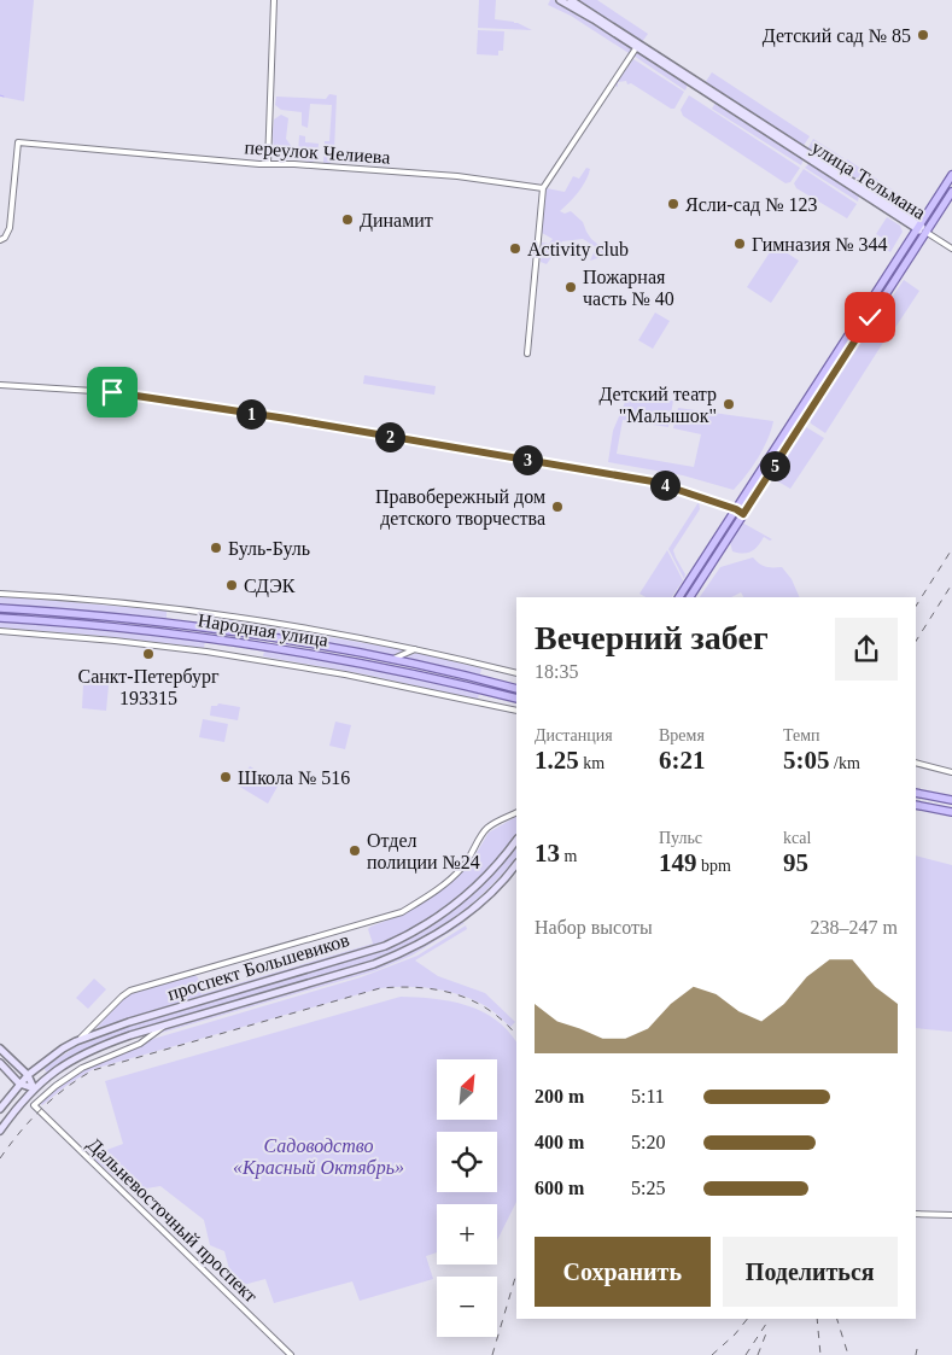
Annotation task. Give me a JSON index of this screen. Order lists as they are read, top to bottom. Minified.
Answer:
{"streets":{"main road":["улица Тельмана","Народная улица","проспект Большевиков"],"street":["переулок Челиева","Дальневосточный проспект"]},"parks":["Садоводство «Красный Октябрь»"],"places":["Детский сад № 85","Ясли-сад № 123","Динамит","Гимназия № 344","Activity club","Пожарная часть № 40","Детский театр \"Малышок\"","Правобережный дом детского творчества","Буль-Буль","СДЭК","Санкт-Петербург 193315","Школа № 516","Отдел полиции №24"],"north":"top right","page":{"pins":["1","2","3","5","4"],"heading":["Вечерний забег","18:35"],"stats":[["Дистанция","1.25 km"],["Время","6:21"],["Темп","5:05 /km"],["13 m"],["Пульс","149 bpm"],["kcal","95"]],"chart":["Набор высоты","238–247 m"],"map_buttons":["+","−"],"list":[{"name":"200 m","note":"5:11"},{"name":"400 m","note":"5:20"},{"name":"600 m","note":"5:25"}],"buttons":["Сохранить","Поделиться"]}}
